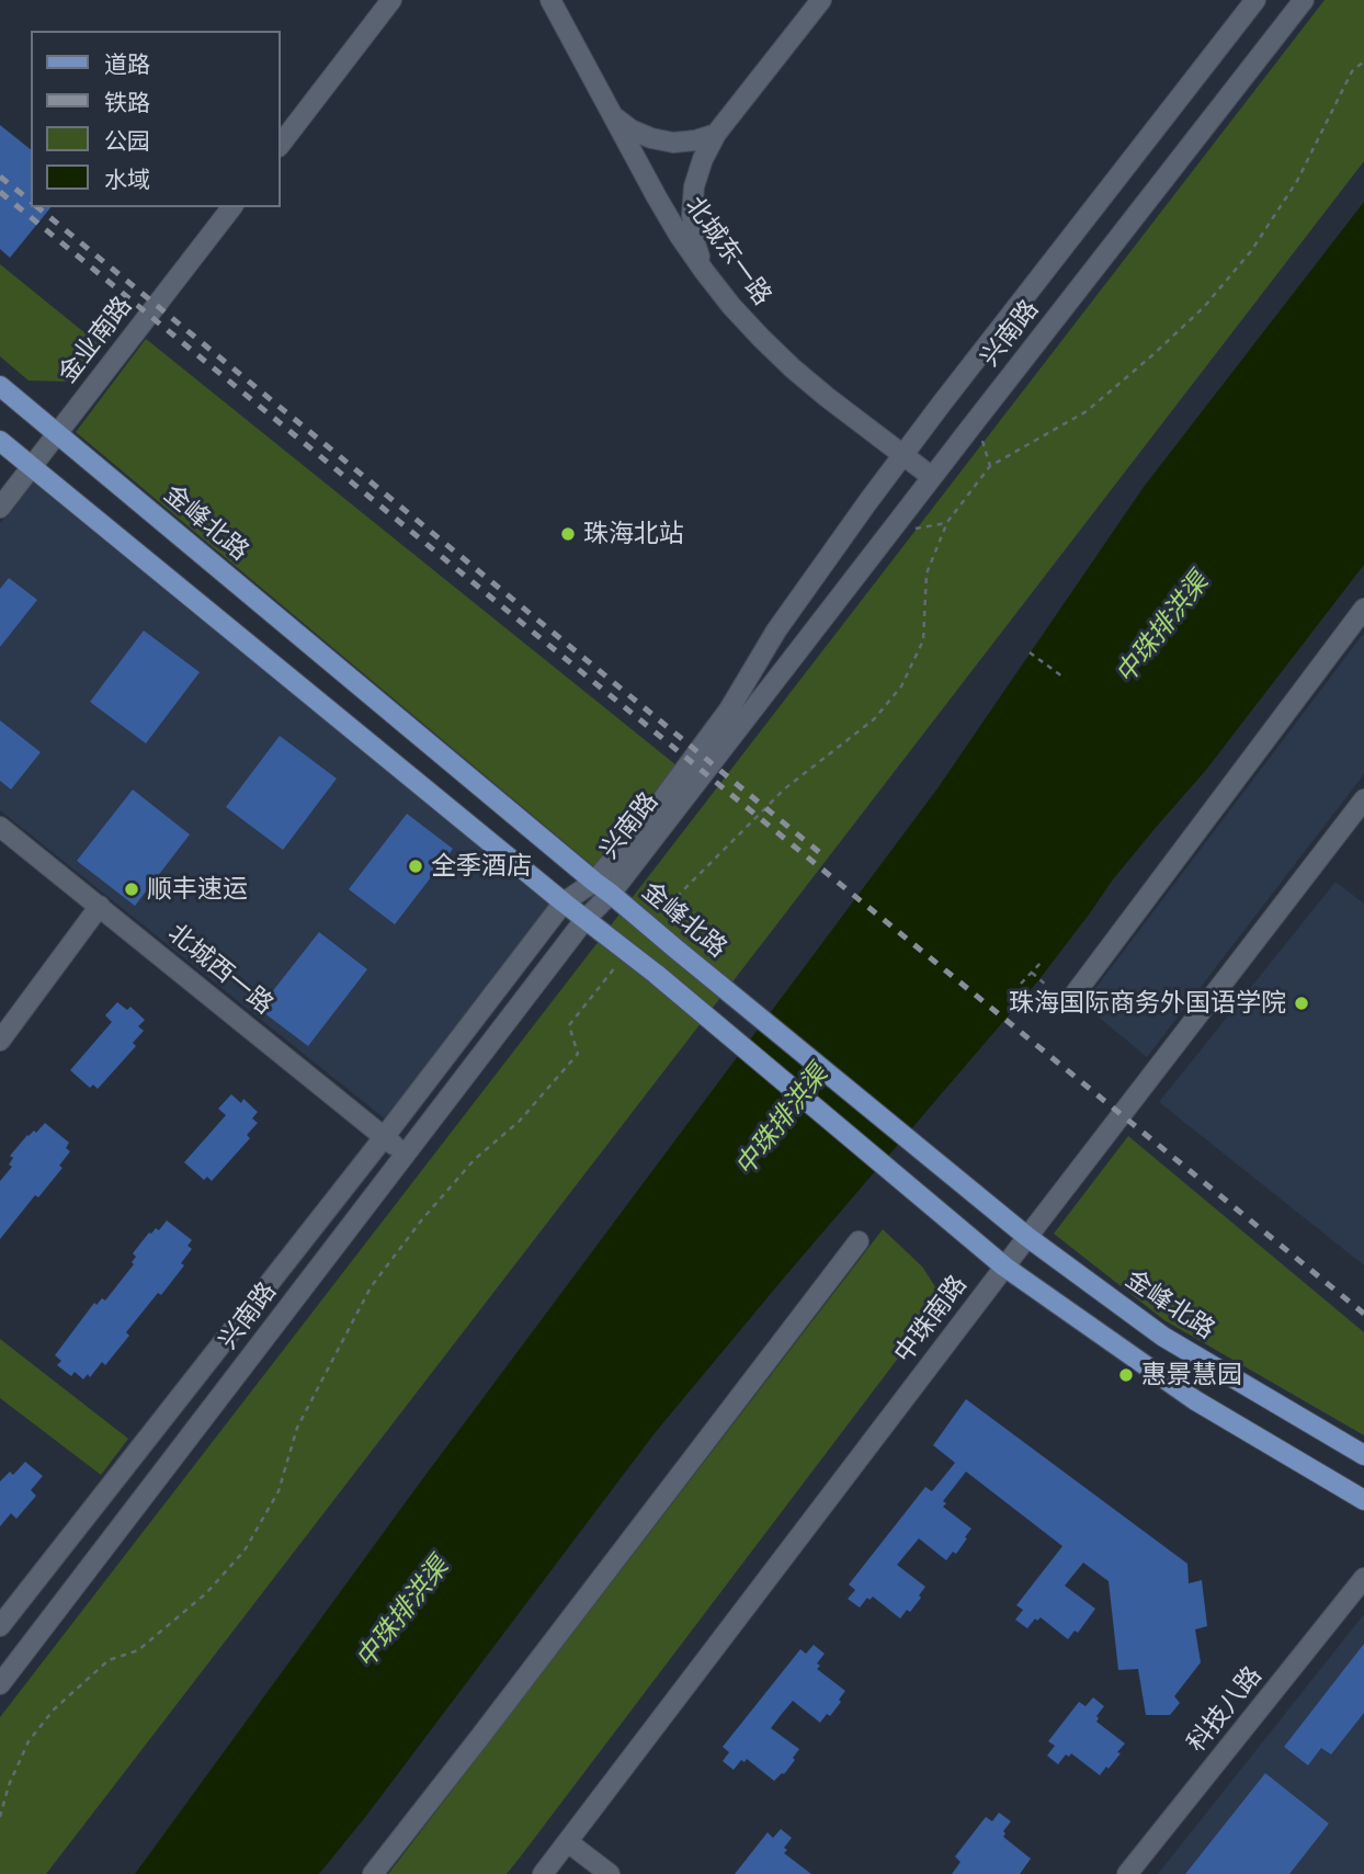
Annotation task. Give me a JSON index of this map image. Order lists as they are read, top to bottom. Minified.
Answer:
{"streets":{"main road":["金峰北路"],"street":["北城东一路","兴南路","金业南路","北城西一路","中珠南路","科技八路"]},"crossings":[["北城东一路","兴南路"],["兴南路","金峰北路"],["兴南路","北城西一路"],["金业南路","金峰北路"],["金峰北路","中珠南路"]],"water":["中珠排洪渠"],"places":["珠海北站","全季酒店","顺丰速运","珠海国际商务外国语学院","惠景慧园"],"legend":["道路","铁路","公园","水域"]}
